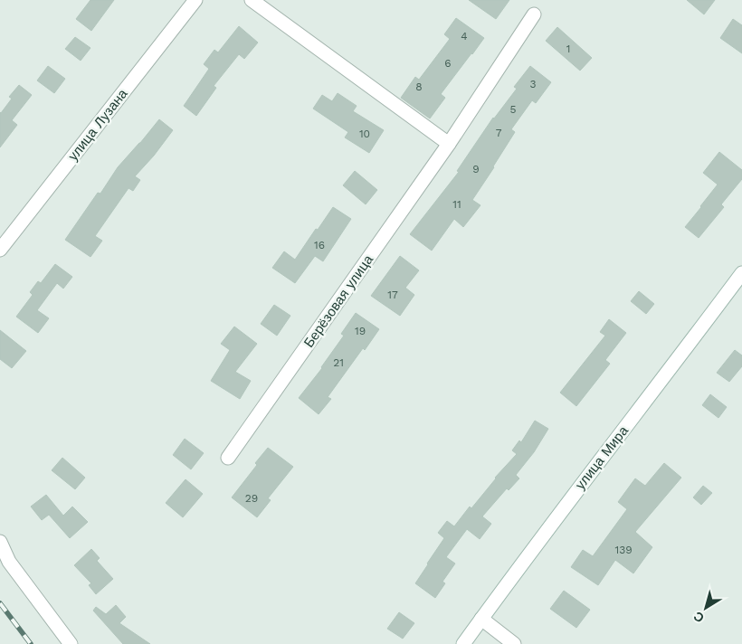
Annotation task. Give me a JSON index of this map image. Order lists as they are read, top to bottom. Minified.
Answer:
{"streets":{"street":["улица Лузана","Берёзовая улица","улица Мира"]},"house_numbers":["4","1","6","3","8","5","7","10","9","11","16","17","19","21","29","139"],"north":"bottom left"}
